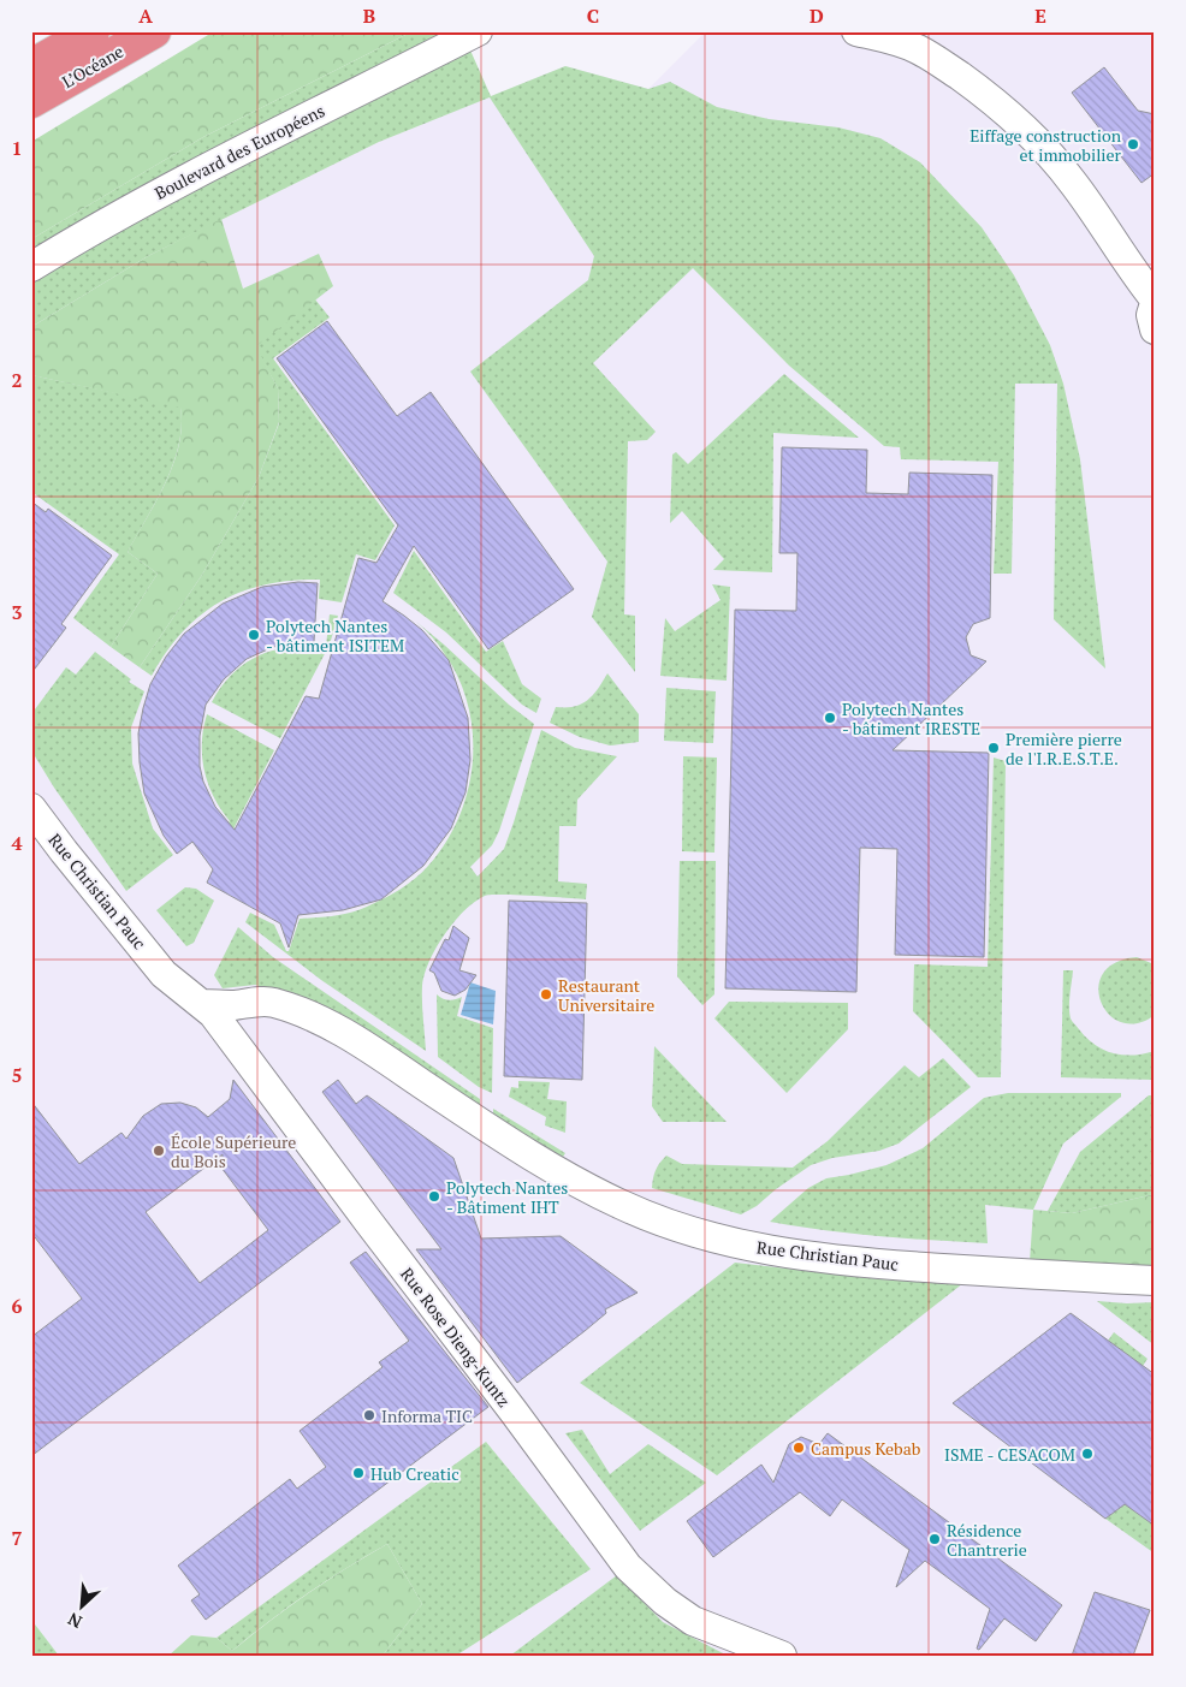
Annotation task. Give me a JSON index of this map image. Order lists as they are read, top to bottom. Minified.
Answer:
{"streets":{"highway":["L’Océane"],"street":["Boulevard des Européens","Rue Christian Pauc","Rue Rose Dieng-Kuntz"]},"crossings":[["Rue Christian Pauc","Rue Rose Dieng-Kuntz"]],"places":["Eiffage construction et immobilier","Polytech Nantes - bâtiment ISITEM","Polytech Nantes - bâtiment IRESTE","Première pierre de l'I.R.E.S.T.E.","Restaurant Universitaire","École Supérieure du Bois","Polytech Nantes - Bâtiment IHT","Informa TIC","Campus Kebab","ISME - CESACOM","Hub Creatic","Résidence Chantrerie"],"north":"bottom left","grid":{"columns":["A","B","C","D","E"],"rows":["1","2","3","4","5","6","7"]}}
